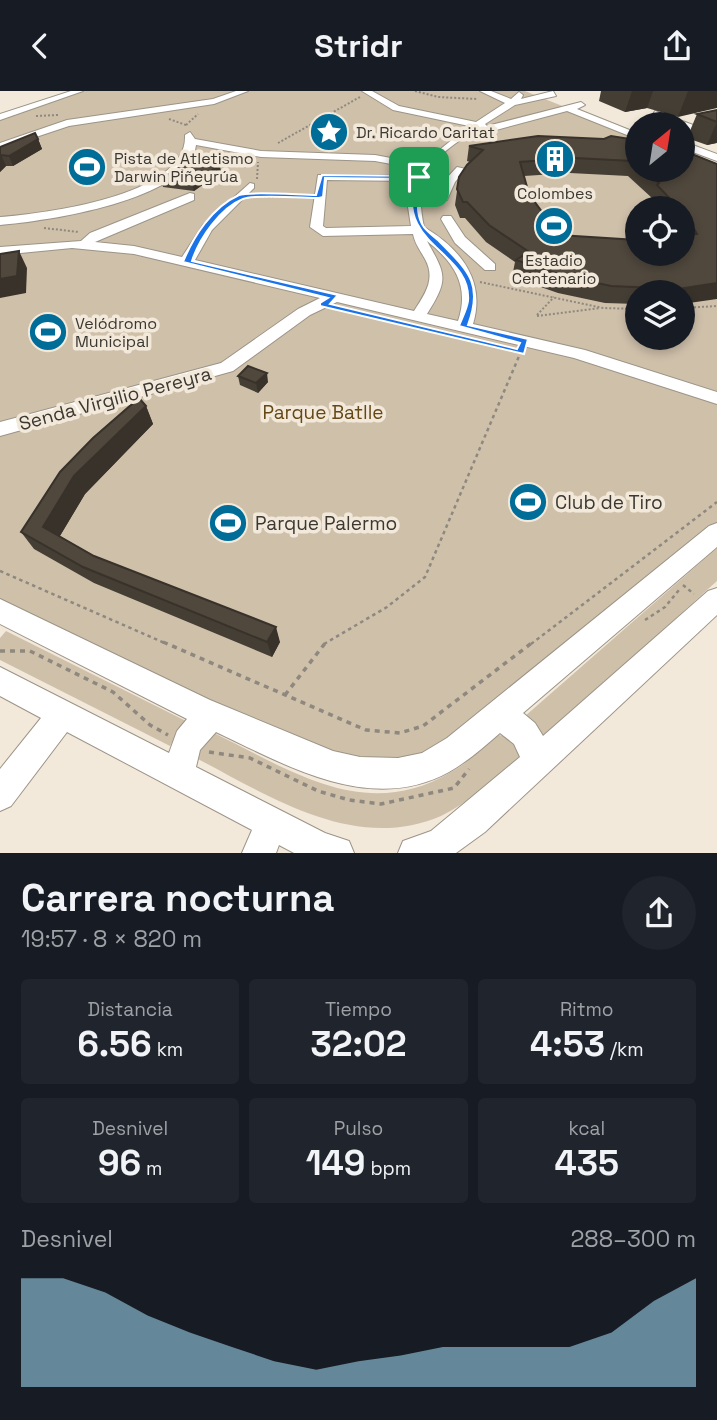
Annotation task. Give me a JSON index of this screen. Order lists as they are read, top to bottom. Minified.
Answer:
{"streets":{"street":["Senda Virgilio Pereyra"]},"parks":["Parque Batlle"],"places":{"place":["Dr. Ricardo Caritat"],"building":["Colombes"],"sports":["Pista de Atletismo Darwin Piñeyrúa","Estadio Centenario","Velódromo Municipal","Club de Tiro","Parque Palermo"]},"north":"top right","page":{"header":"Stridr","heading":["Carrera nocturna","19:57 · 8 × 820 m"],"stats":[["Distancia","6.56 km"],["Tiempo","32:02"],["Ritmo","4:53 /km"],["Desnivel","96 m"],["Pulso","149 bpm"],["kcal","435"]],"chart":["Desnivel","288–300 m"]}}
